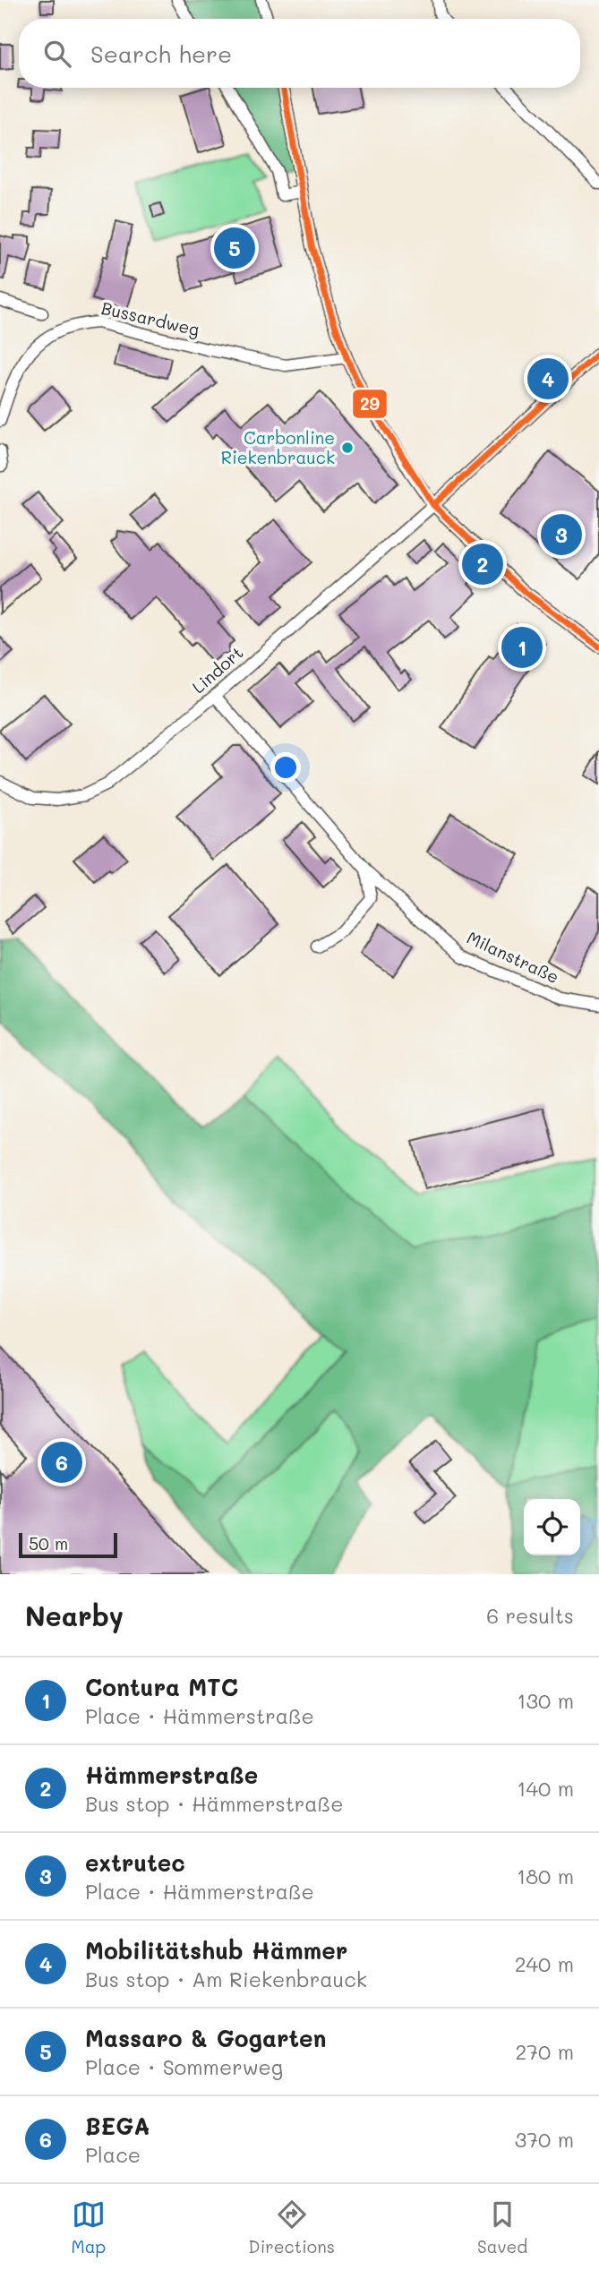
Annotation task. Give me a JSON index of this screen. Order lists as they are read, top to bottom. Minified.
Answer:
{"streets":{"street":["Bussardweg","Lindort","Milanstraße"]},"crossings":[["Lindort","Milanstraße"]],"places":["Carbonline Riekenbrauck"],"lines":["transit line 29"],"scale_bar":"50 m","page":{"search":"Search here","pins":["5","4","3","2","1","6"],"scale":"50 m","heading":["Nearby","6 results"],"list":[{"mark":"1","name":"Contura MTC","note":"Place · Hämmerstraße","value":"130 m"},{"mark":"2","name":"Hämmerstraße","note":"Bus stop · Hämmerstraße","value":"140 m"},{"mark":"3","name":"extrutec","note":"Place · Hämmerstraße","value":"180 m"},{"mark":"4","name":"Mobilitätshub Hämmer","note":"Bus stop · Am Riekenbrauck","value":"240 m"},{"mark":"5","name":"Massaro & Gogarten","note":"Place · Sommerweg","value":"270 m"},{"mark":"6","name":"BEGA","note":"Place","value":"370 m"}],"nav":["Map","Directions","Saved"]}}
